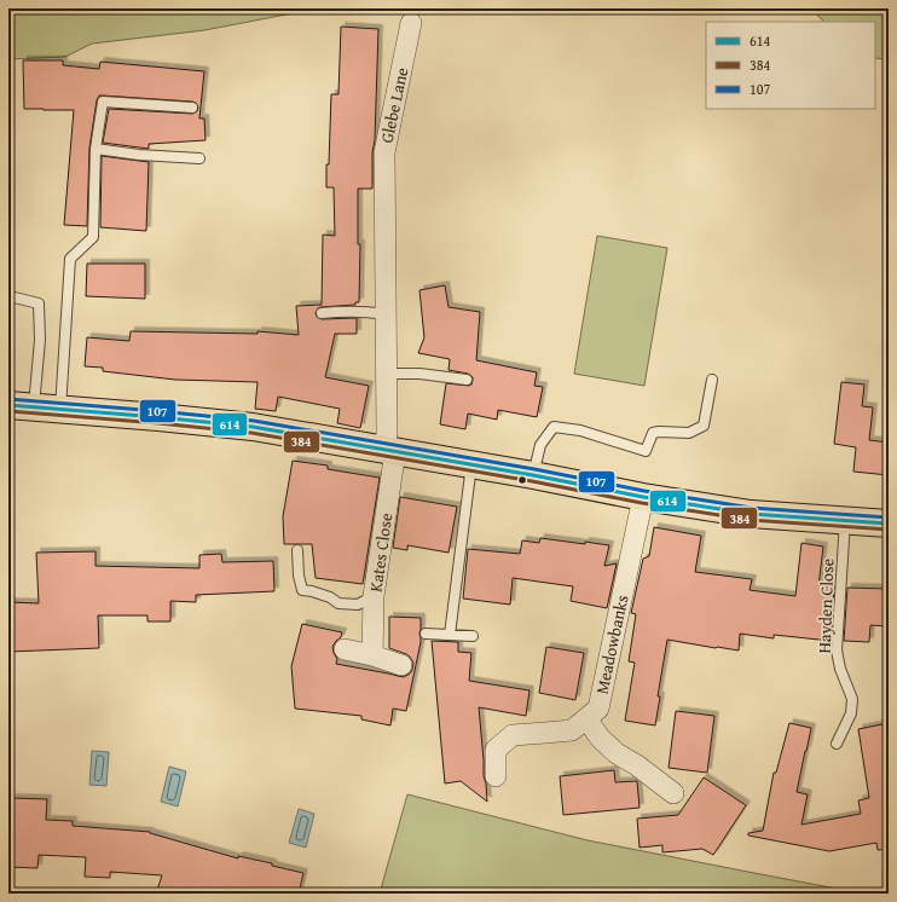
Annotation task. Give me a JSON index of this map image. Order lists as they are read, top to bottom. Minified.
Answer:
{"streets":{"street":["Glebe Lane","Kates Close","Meadowbanks"],"lane":["Hayden Close"]},"crossings":[["Glebe Lane","Kates Close"]],"lines":["transit line 107","transit line 614","transit line 384"],"legend":["614","384","107"]}
